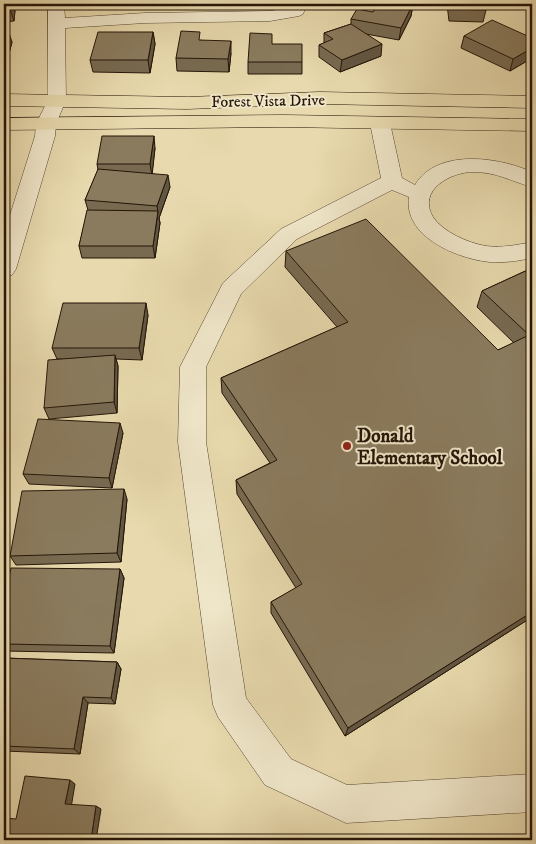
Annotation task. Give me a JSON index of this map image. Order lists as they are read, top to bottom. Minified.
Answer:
{"streets":{"main road":["Forest Vista Drive"]},"places":["Donald Elementary School"]}
